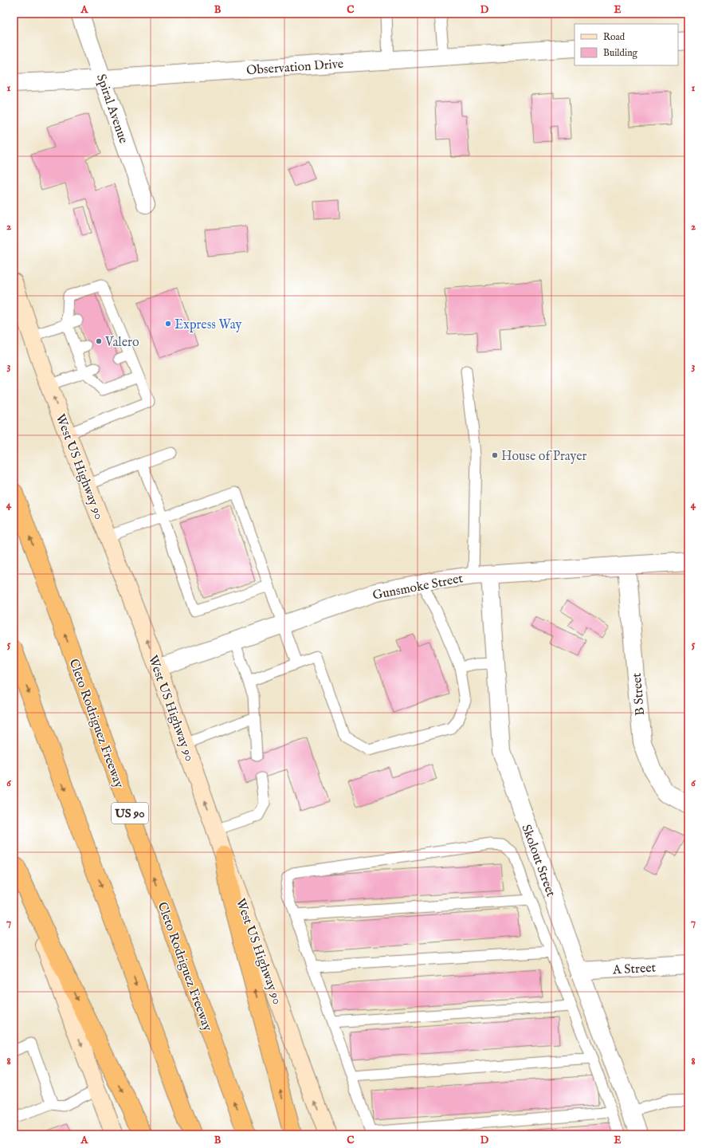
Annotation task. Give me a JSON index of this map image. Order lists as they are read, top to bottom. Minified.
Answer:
{"streets":{"highway":["Cleto Rodriguez Freeway","US 90"],"main road":["West US Highway 90"],"street":["Observation Drive","Spiral Avenue","Gunsmoke Street","B Street","Skolout Street","A Street"]},"crossings":[["Observation Drive","Spiral Avenue"],["West US Highway 90","Gunsmoke Street"],["Gunsmoke Street","B Street"],["Gunsmoke Street","Skolout Street"],["Skolout Street","A Street"]],"one_way":["West US Highway 90"],"places":["Express Way","Valero","House of Prayer"],"legend":["Road","Building"],"grid":{"columns":["A","B","C","D","E"],"rows":["1","2","3","4","5","6","7","8"]}}
